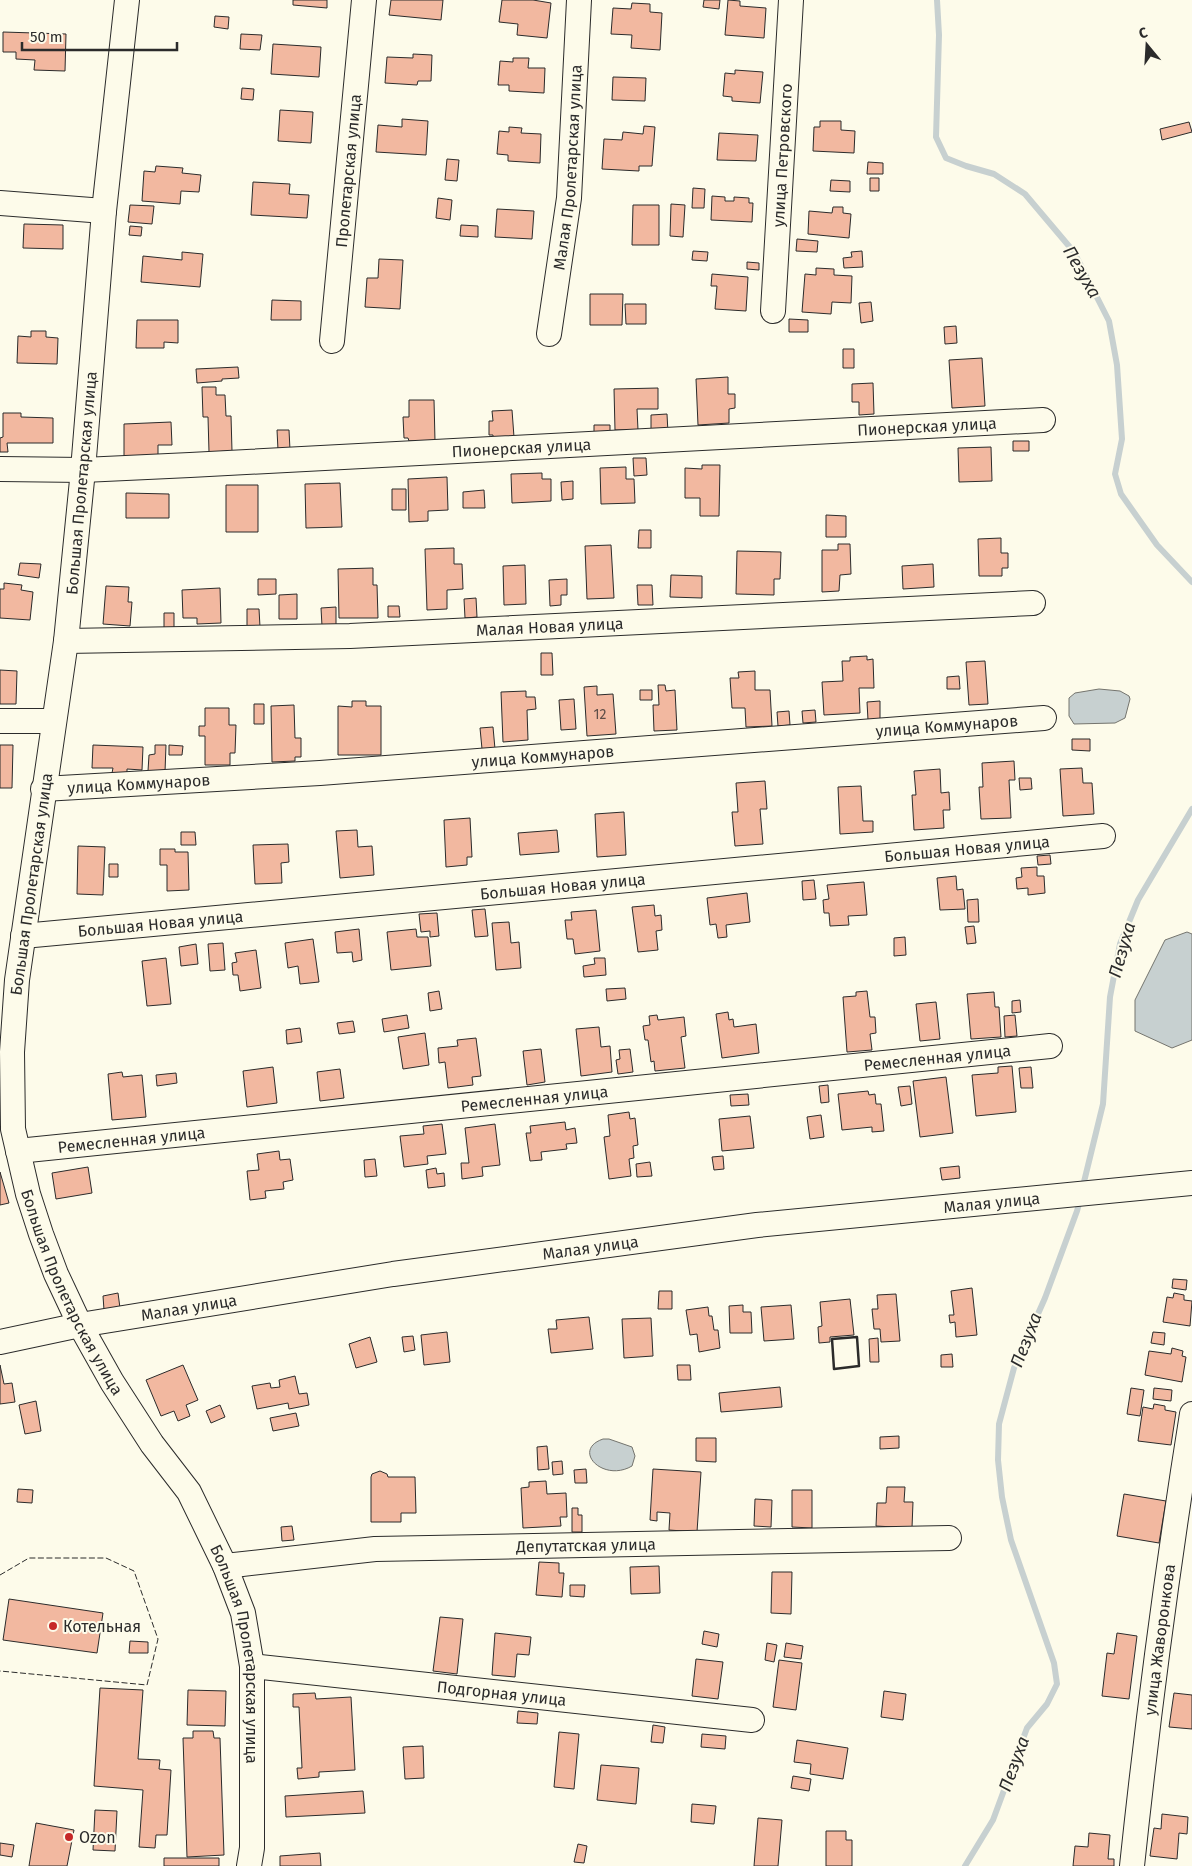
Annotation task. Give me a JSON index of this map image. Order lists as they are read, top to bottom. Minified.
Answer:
{"streets":{"street":["улица Петровского","Малая Пролетарская улица","Пролетарская улица","Пионерская улица","Большая Пролетарская улица","Малая Новая улица","улица Коммунаров","Большая Новая улица","Ремесленная улица","Малая улица","Депутатская улица","улица Жаворонкова","Подгорная улица"]},"crossings":[["Пионерская улица","Большая Пролетарская улица"],["Большая Пролетарская улица","Малая Новая улица"],["Большая Пролетарская улица","улица Коммунаров"],["Большая Пролетарская улица","Большая Новая улица"],["Большая Пролетарская улица","Ремесленная улица"],["Большая Пролетарская улица","Малая улица"],["Большая Пролетарская улица","Депутатская улица"],["Большая Пролетарская улица","Подгорная улица"]],"water":["Пезуха"],"places":["Котельная","Ozon"],"house_numbers":["12"],"scale_bar":"50 m","north":"top"}
